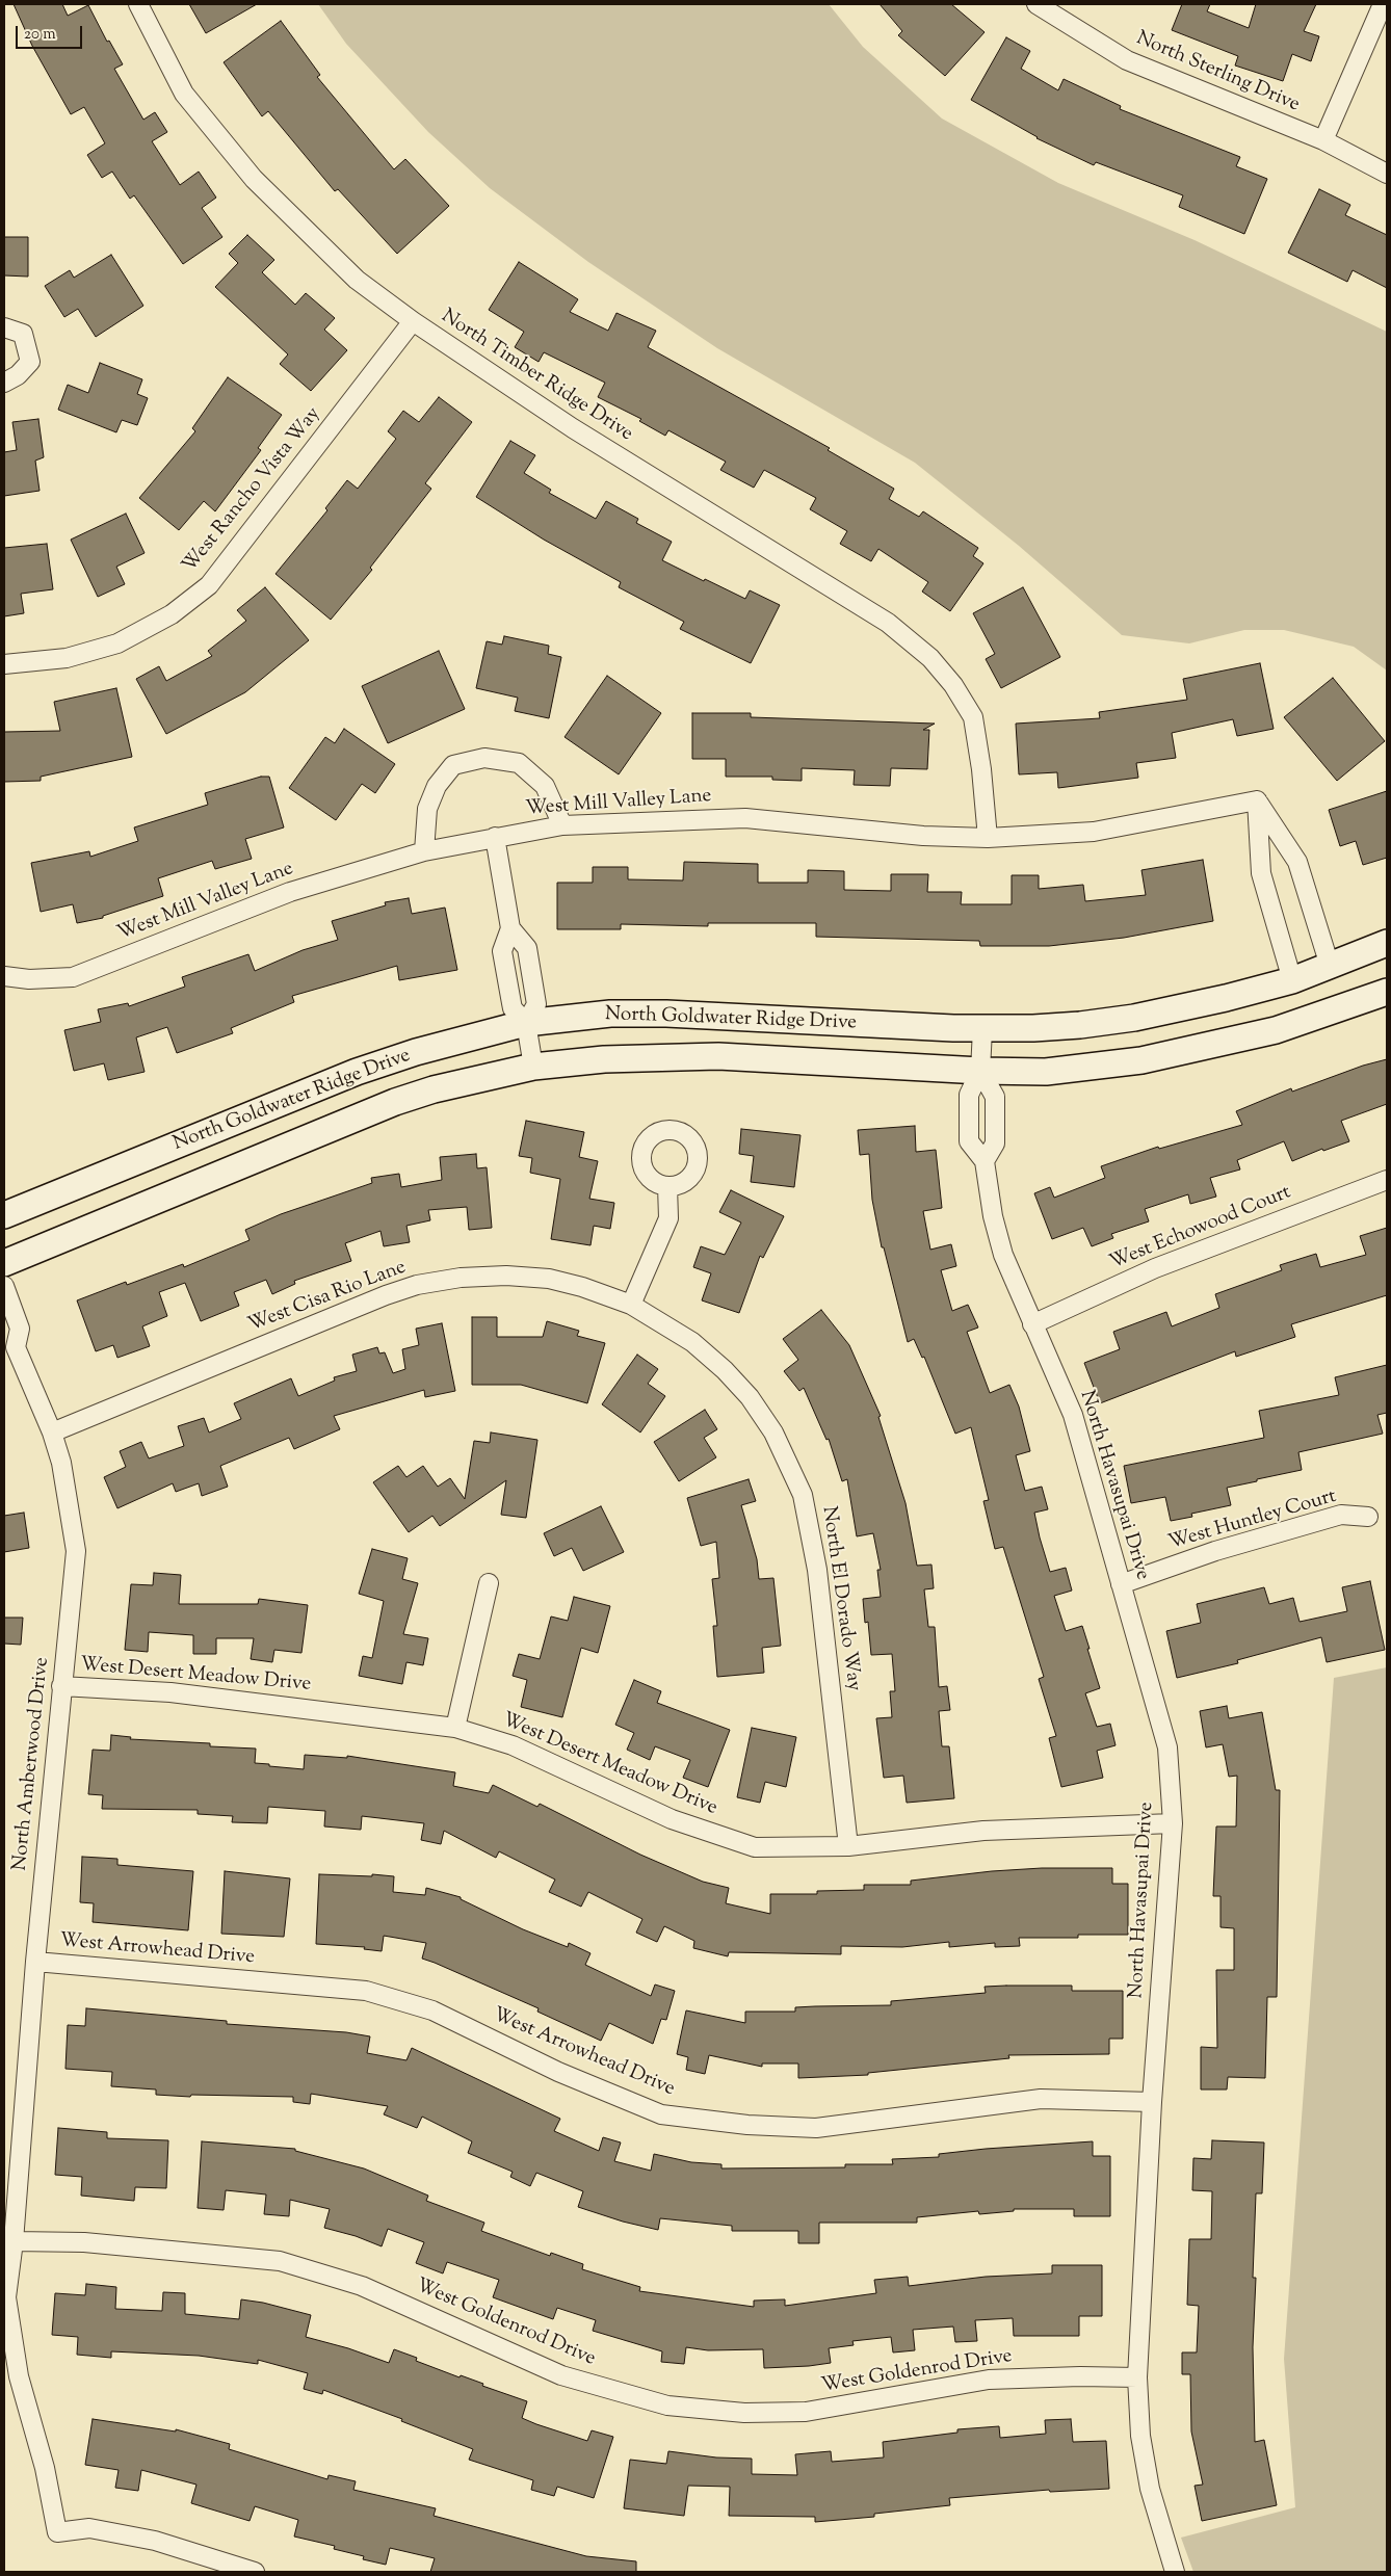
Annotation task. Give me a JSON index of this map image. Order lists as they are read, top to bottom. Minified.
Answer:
{"streets":{"street":["North Sterling Drive","North Timber Ridge Drive","West Rancho Vista Way","West Mill Valley Lane","North Goldwater Ridge Drive","West Echowood Court","West Cisa Rio Lane","North Havasupai Drive","West Huntley Court","North El Dorado Way","West Desert Meadow Drive","North Amberwood Drive","West Arrowhead Drive","West Goldenrod Drive"]},"crossings":[["North Timber Ridge Drive","West Rancho Vista Way"],["North Timber Ridge Drive","West Mill Valley Lane"],["North Goldwater Ridge Drive","North Havasupai Drive"],["West Echowood Court","North Havasupai Drive"],["West Cisa Rio Lane","North El Dorado Way"],["West Cisa Rio Lane","North Amberwood Drive"],["North Havasupai Drive","West Huntley Court"],["North Havasupai Drive","West Desert Meadow Drive"],["North Havasupai Drive","West Arrowhead Drive"],["North Havasupai Drive","West Goldenrod Drive"],["North El Dorado Way","West Desert Meadow Drive"],["West Desert Meadow Drive","North Amberwood Drive"],["North Amberwood Drive","West Arrowhead Drive"],["North Amberwood Drive","West Goldenrod Drive"]],"scale_bar":"20 m"}
